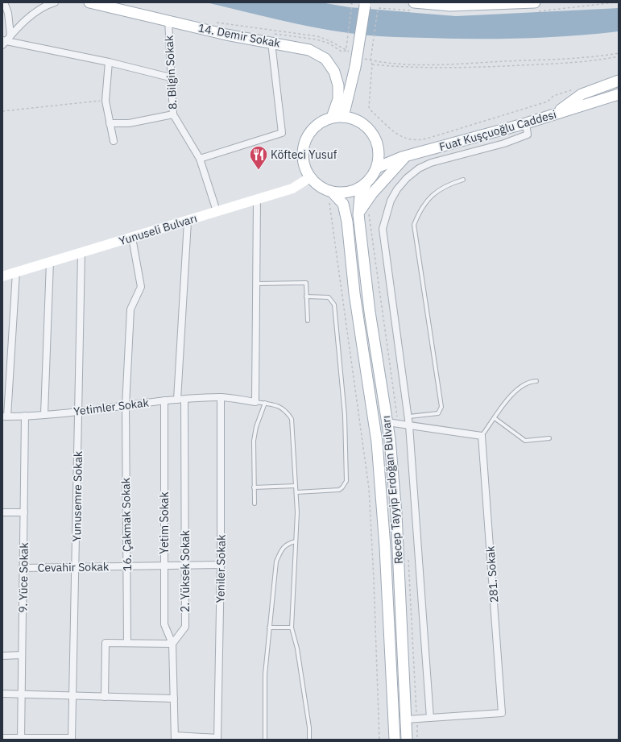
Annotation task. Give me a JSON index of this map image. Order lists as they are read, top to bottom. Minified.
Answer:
{"streets":{"main road":["14. Demir Sokak","Fuat Kuşçuoğlu Caddesi","Yunuseli Bulvarı","Recep Tayyip Erdoğan Bulvarı"],"street":["8. Bilgin Sokak","Yetimler Sokak","Yunusemre Sokak","Yetim Sokak","16. Çakmak Sokak","Cevahir Sokak","Yeniler Sokak","2. Yüksek Sokak","281. Sokak","9. Yüce Sokak"]},"crossings":[["14. Demir Sokak","8. Bilgin Sokak"],["14. Demir Sokak","Fuat Kuşçuoğlu Caddesi"],["14. Demir Sokak","Yunuseli Bulvarı"],["14. Demir Sokak","Recep Tayyip Erdoğan Bulvarı"],["8. Bilgin Sokak","Yunuseli Bulvarı"],["Fuat Kuşçuoğlu Caddesi","Yunuseli Bulvarı"],["Fuat Kuşçuoğlu Caddesi","Recep Tayyip Erdoğan Bulvarı"],["Yunuseli Bulvarı","Recep Tayyip Erdoğan Bulvarı"],["Yunuseli Bulvarı","Yunusemre Sokak"],["Yunuseli Bulvarı","16. Çakmak Sokak"],["Yetimler Sokak","Yunusemre Sokak"],["Yetimler Sokak","Yetim Sokak"],["Yetimler Sokak","16. Çakmak Sokak"],["Yetimler Sokak","Yeniler Sokak"],["Yetimler Sokak","2. Yüksek Sokak"],["Yetimler Sokak","9. Yüce Sokak"],["Recep Tayyip Erdoğan Bulvarı","281. Sokak"],["Yunusemre Sokak","Cevahir Sokak"],["Yetim Sokak","Cevahir Sokak"],["Yetim Sokak","2. Yüksek Sokak"],["16. Çakmak Sokak","Cevahir Sokak"],["Cevahir Sokak","Yeniler Sokak"],["Cevahir Sokak","2. Yüksek Sokak"],["Cevahir Sokak","9. Yüce Sokak"]],"places":{"restaurant":["Köfteci Yusuf"]}}
